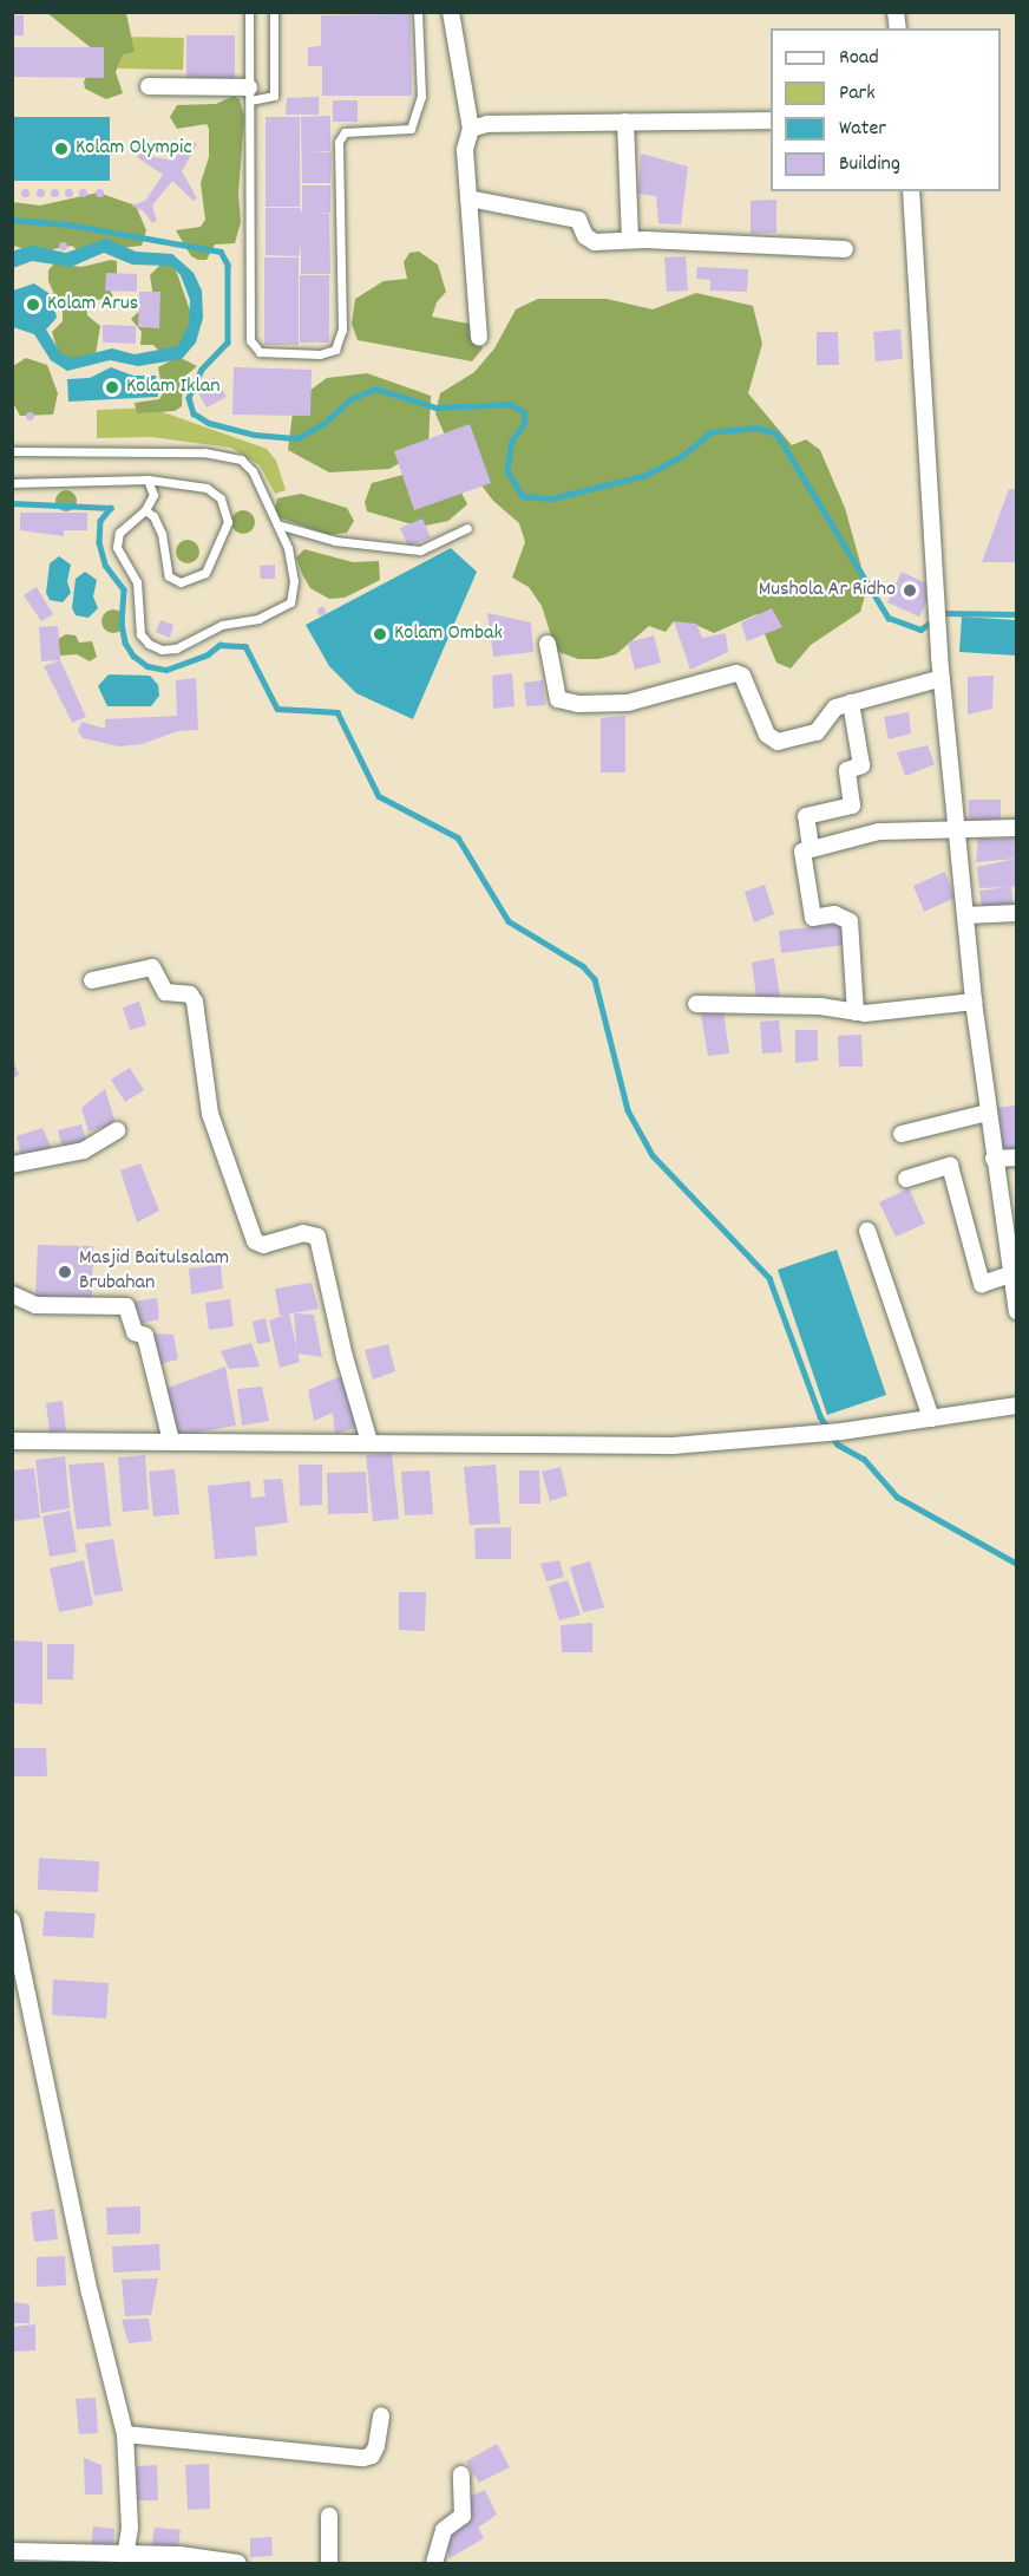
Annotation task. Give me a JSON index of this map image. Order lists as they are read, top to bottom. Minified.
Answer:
{"places":["Kolam Olympic","Kolam Arus","Kolam Iklan","Mushola Ar Ridho","Kolam Ombak","Masjid Baitulsalam Brubahan"],"legend":["Road","Park","Water","Building"]}
